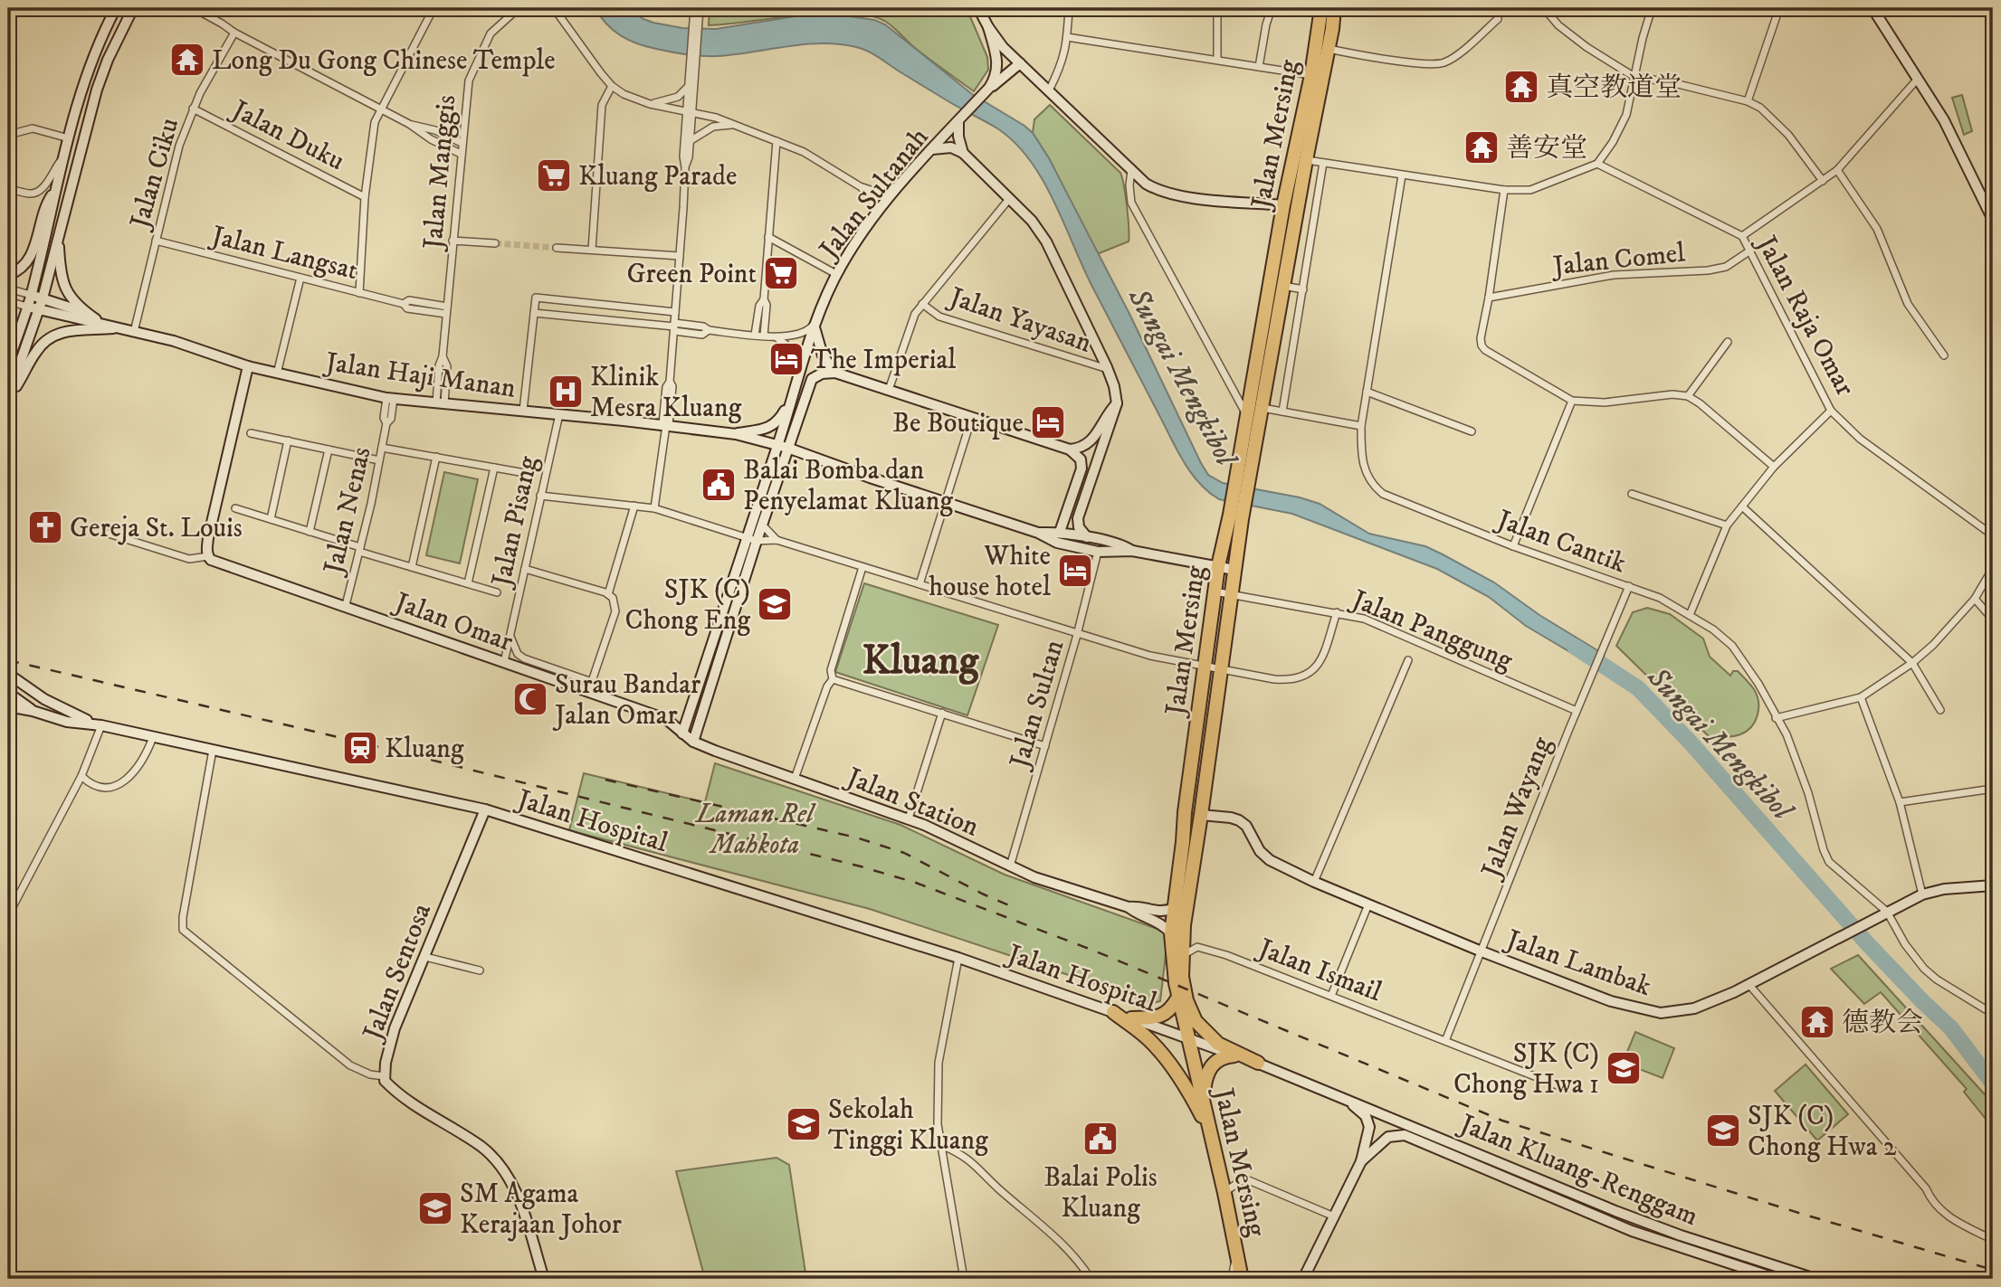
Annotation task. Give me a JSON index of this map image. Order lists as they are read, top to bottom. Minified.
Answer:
{"streets":{"highway":["Jalan Mersing"],"street":["Jalan Duku","Jalan Manggis","Jalan Ciku","Jalan Sultanah","Jalan Langsat","Jalan Comel","Jalan Raja Omar","Jalan Yayasan","Jalan Haji Manan","Jalan Nenas","Jalan Pisang","Jalan Cantik","Jalan Omar","Jalan Panggung","Jalan Sultan","Jalan Station","Jalan Wayang","Jalan Hospital","Jalan Lambak","Jalan Ismail","Jalan Sentosa","Jalan Kluang-Renggam"]},"crossings":[["Jalan Mersing","Jalan Panggung"],["Jalan Mersing","Jalan Station"],["Jalan Mersing","Jalan Hospital"],["Jalan Mersing","Jalan Lambak"],["Jalan Mersing","Jalan Ismail"],["Jalan Mersing","Jalan Kluang-Renggam"],["Jalan Duku","Jalan Ciku"],["Jalan Duku","Jalan Langsat"],["Jalan Manggis","Jalan Langsat"],["Jalan Manggis","Jalan Haji Manan"],["Jalan Ciku","Jalan Langsat"],["Jalan Ciku","Jalan Haji Manan"],["Jalan Sultanah","Jalan Haji Manan"],["Jalan Sultanah","Jalan Omar"],["Jalan Sultanah","Jalan Station"],["Jalan Comel","Jalan Raja Omar"],["Jalan Haji Manan","Jalan Nenas"],["Jalan Haji Manan","Jalan Pisang"],["Jalan Haji Manan","Jalan Sultan"],["Jalan Nenas","Jalan Omar"],["Jalan Pisang","Jalan Omar"],["Jalan Cantik","Jalan Wayang"],["Jalan Cantik","Jalan Lambak"],["Jalan Omar","Jalan Station"],["Jalan Panggung","Jalan Wayang"],["Jalan Sultan","Jalan Station"],["Jalan Wayang","Jalan Lambak"],["Jalan Wayang","Jalan Ismail"],["Jalan Hospital","Jalan Sentosa"],["Jalan Hospital","Jalan Kluang-Renggam"]],"districts":["Kluang"],"water":["Sungai Mengkibol"],"parks":["Laman Rel Mahkota"],"places":{"temple":["Long Du Gong Chinese Temple","真空教道堂","善安堂","德教会"],"supermarket":["Kluang Parade","Green Point"],"hotel":["The Imperial","Be Boutique","White house hotel"],"hospital":["Klinik Mesra Kluang"],"public building":["Balai Bomba dan Penyelamat Kluang","Balai Polis Kluang"],"church":["Gereja St. Louis"],"school or university":["SJK (C) Chong Eng","SJK (C) Chong Hwa 1","Sekolah Tinggi Kluang","SJK (C) Chong Hwa 2","SM Agama Kerajaan Johor"],"mosque":["Surau Bandar Jalan Omar"],"station":["Kluang"]}}
